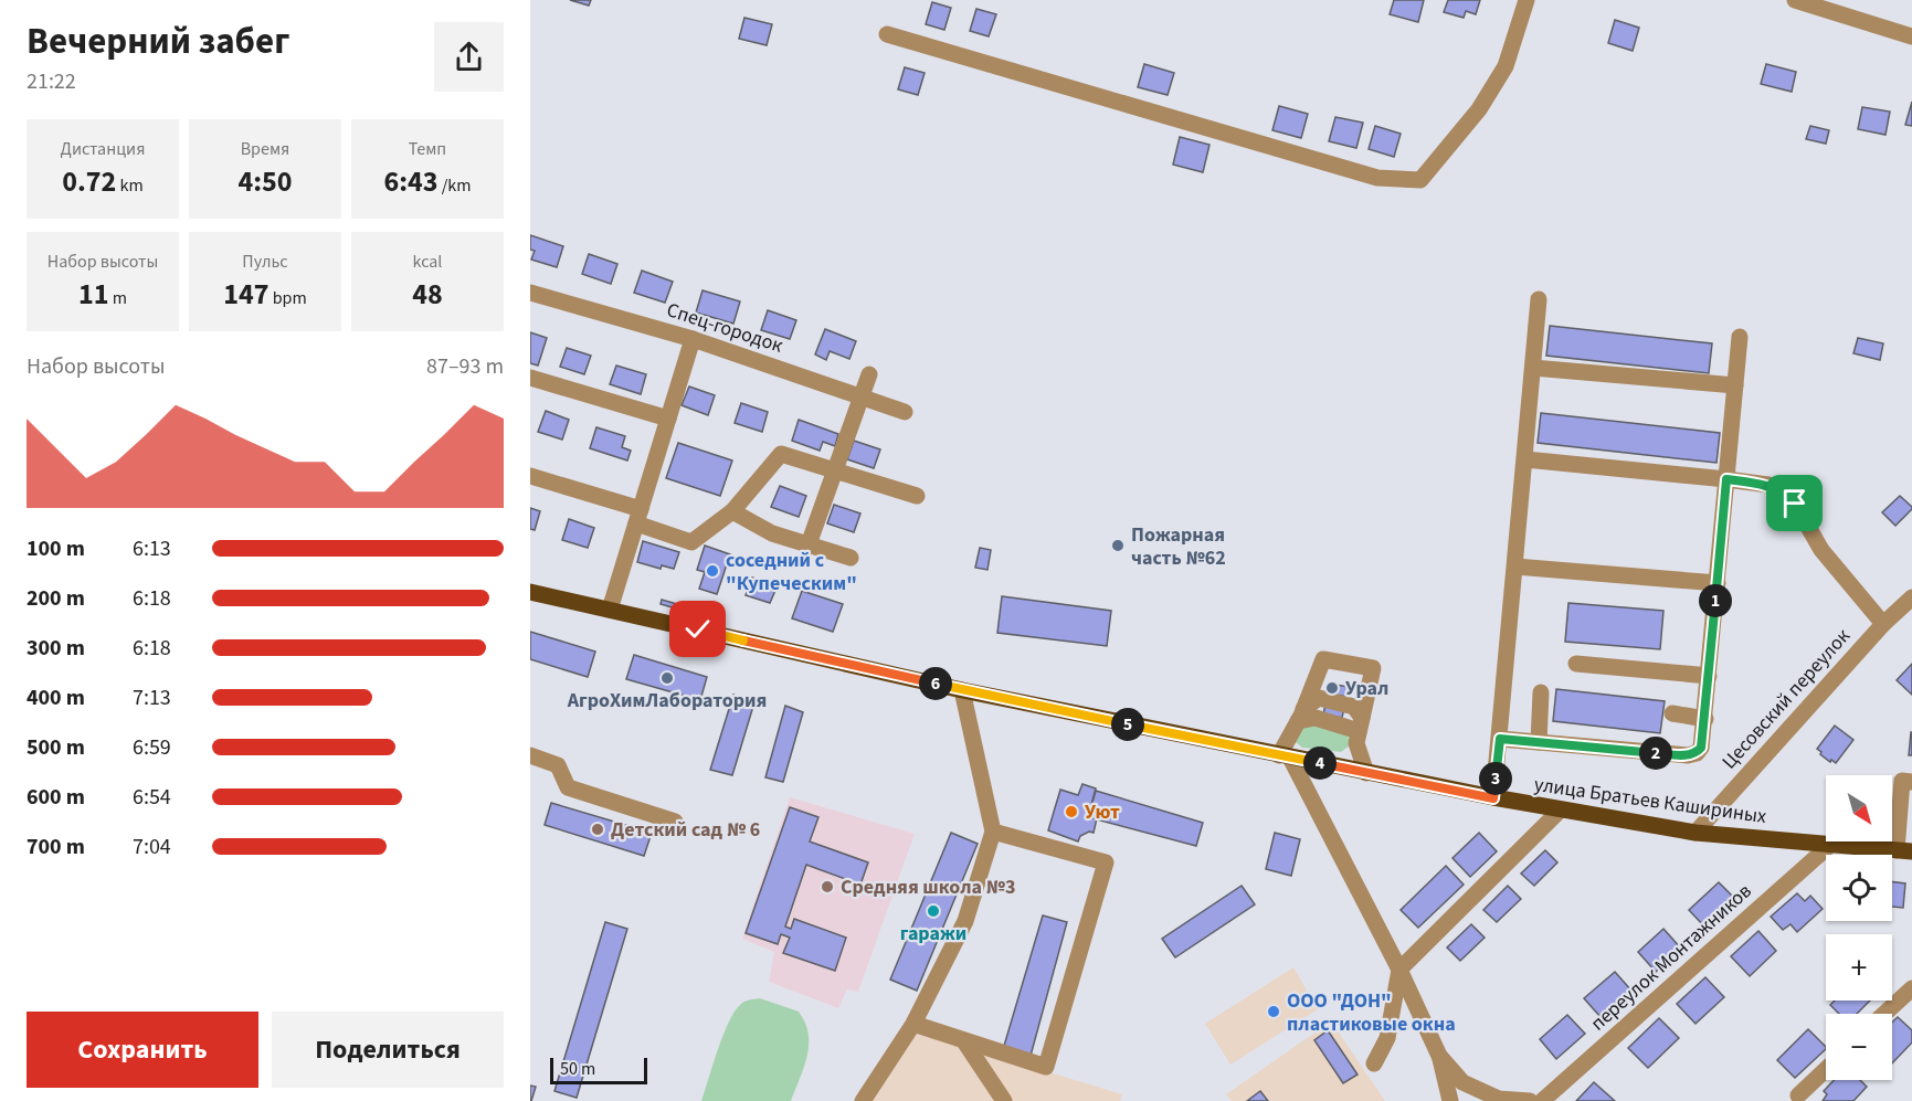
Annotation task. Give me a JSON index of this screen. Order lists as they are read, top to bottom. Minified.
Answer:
{"streets":{"main road":["улица Братьев Кашириных"],"street":["Спец-городок","Цесовский переулок","переулок Монтажников"]},"crossings":[["Цесовский переулок","улица Братьев Кашириных"],["улица Братьев Кашириных","переулок Монтажников"]],"places":["Пожарная часть №62","соседний с \"Купеческим\"","АгроХимЛаборатория","Урал","Уют","Детский сад № 6","Средняя школа №3","гаражи","ООО \"ДОН\" пластиковые окна"],"scale_bar":"50 m","north":"bottom right","page":{"heading":["Вечерний забег","21:22"],"stats":[["Дистанция","0.72 km"],["Время","4:50"],["Темп","6:43 /km"],["Набор высоты","11 m"],["Пульс","147 bpm"],["kcal","48"]],"chart":["Набор высоты","87–93 m"],"list":[{"name":"100 m","note":"6:13"},{"name":"200 m","note":"6:18"},{"name":"300 m","note":"6:18"},{"name":"400 m","note":"7:13"},{"name":"500 m","note":"6:59"},{"name":"600 m","note":"6:54"},{"name":"700 m","note":"7:04"}],"pins":["1","6","5","2","4","3"],"map_buttons":["+","−"],"buttons":["Сохранить","Поделиться"],"scale":"50 m"}}
